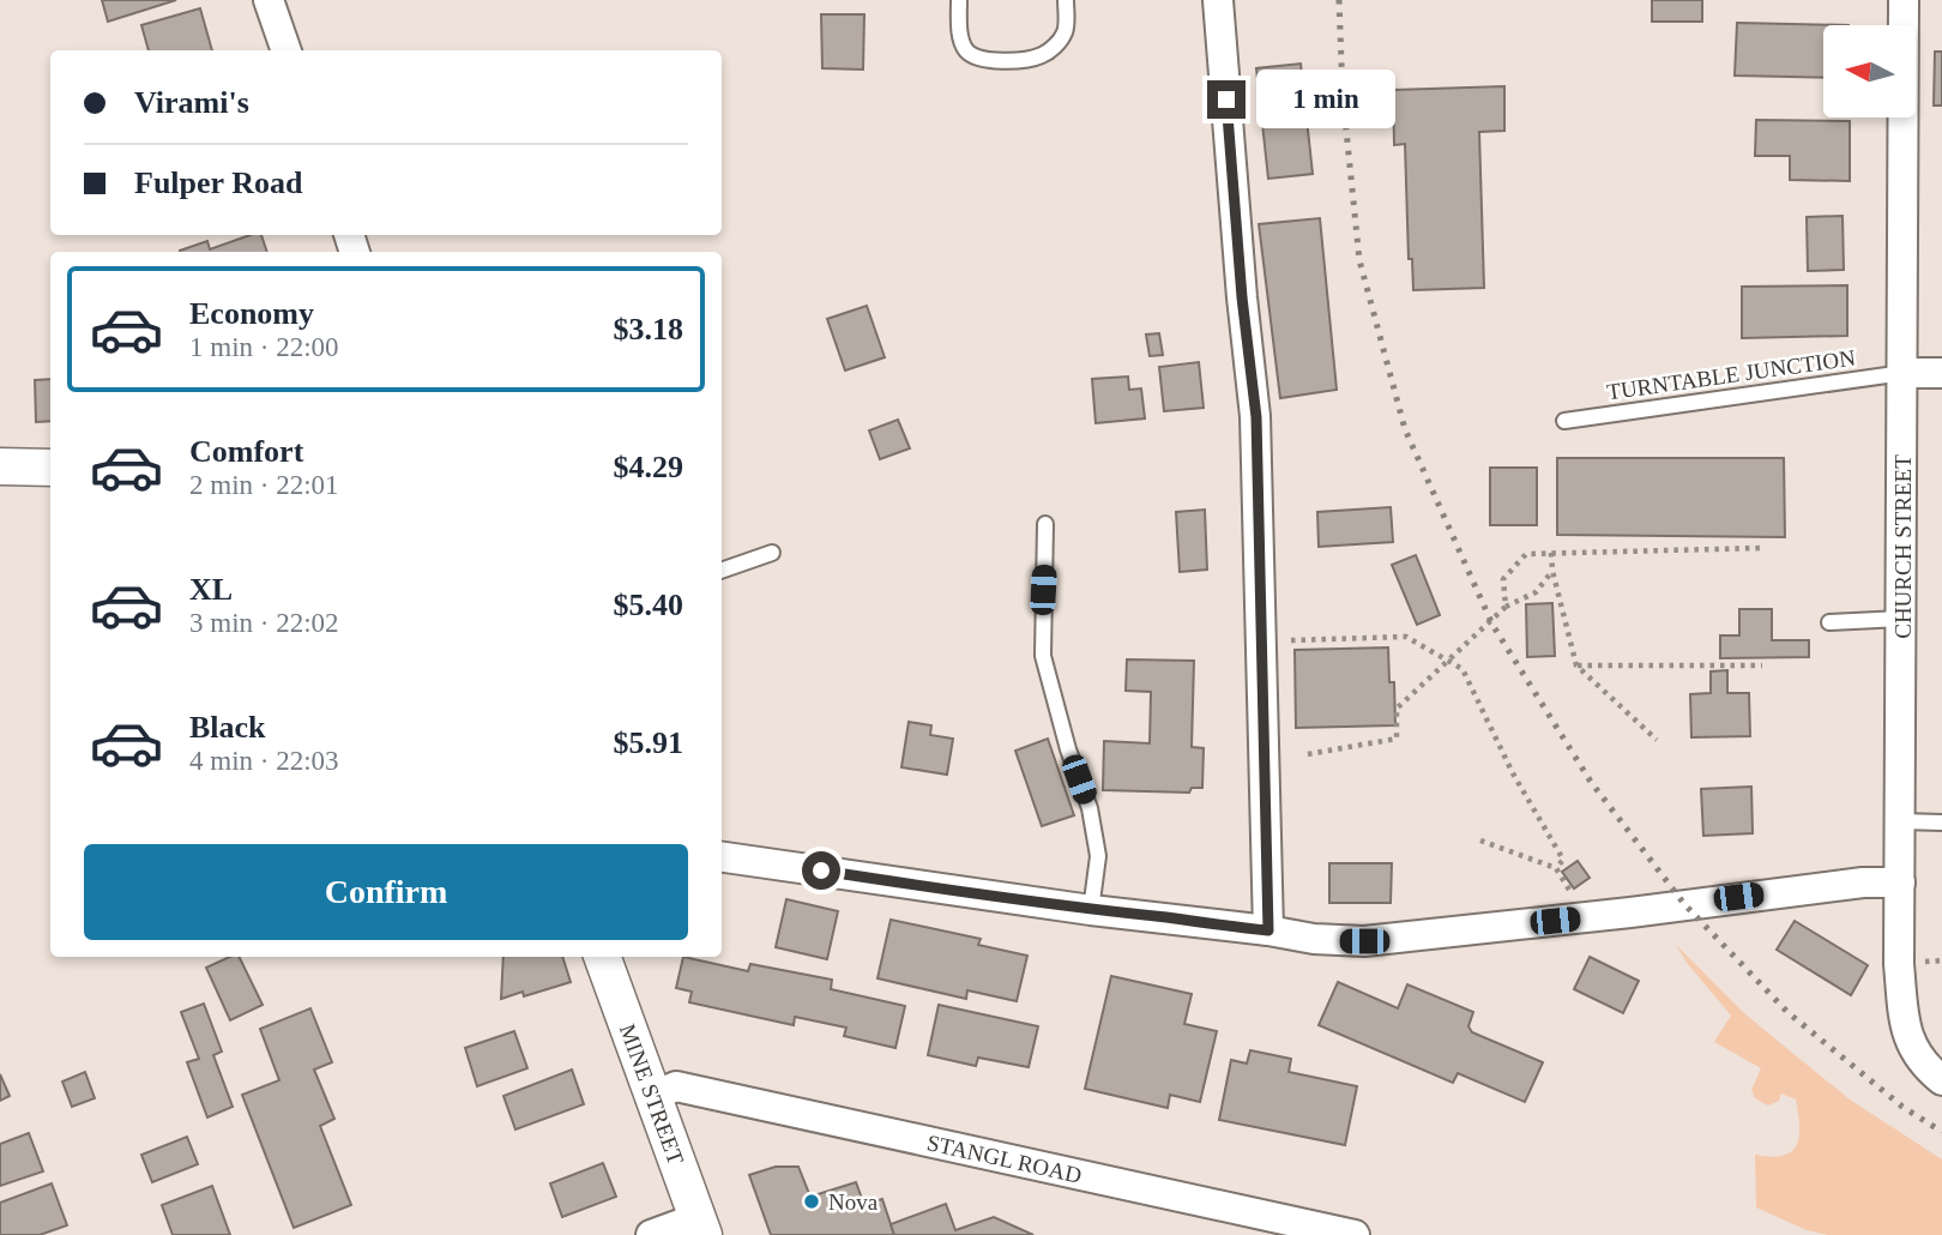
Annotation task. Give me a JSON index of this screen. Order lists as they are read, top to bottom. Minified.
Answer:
{"streets":{"street":["CHURCH STREET","MINE STREET","STANGL ROAD"],"lane":["TURNTABLE JUNCTION"]},"crossings":[["TURNTABLE JUNCTION","CHURCH STREET"],["MINE STREET","STANGL ROAD"]],"places":["Nova"],"north":"left","page":{"banner":["Virami's","Fulper Road"],"bubble":"1 min","list":[{"name":"Economy","note":"1 min · 22:00","value":"$3.18"},{"name":"Comfort","note":"2 min · 22:01","value":"$4.29"},{"name":"XL","note":"3 min · 22:02","value":"$5.40"},{"name":"Black","note":"4 min · 22:03","value":"$5.91"}],"buttons":"Confirm"}}
